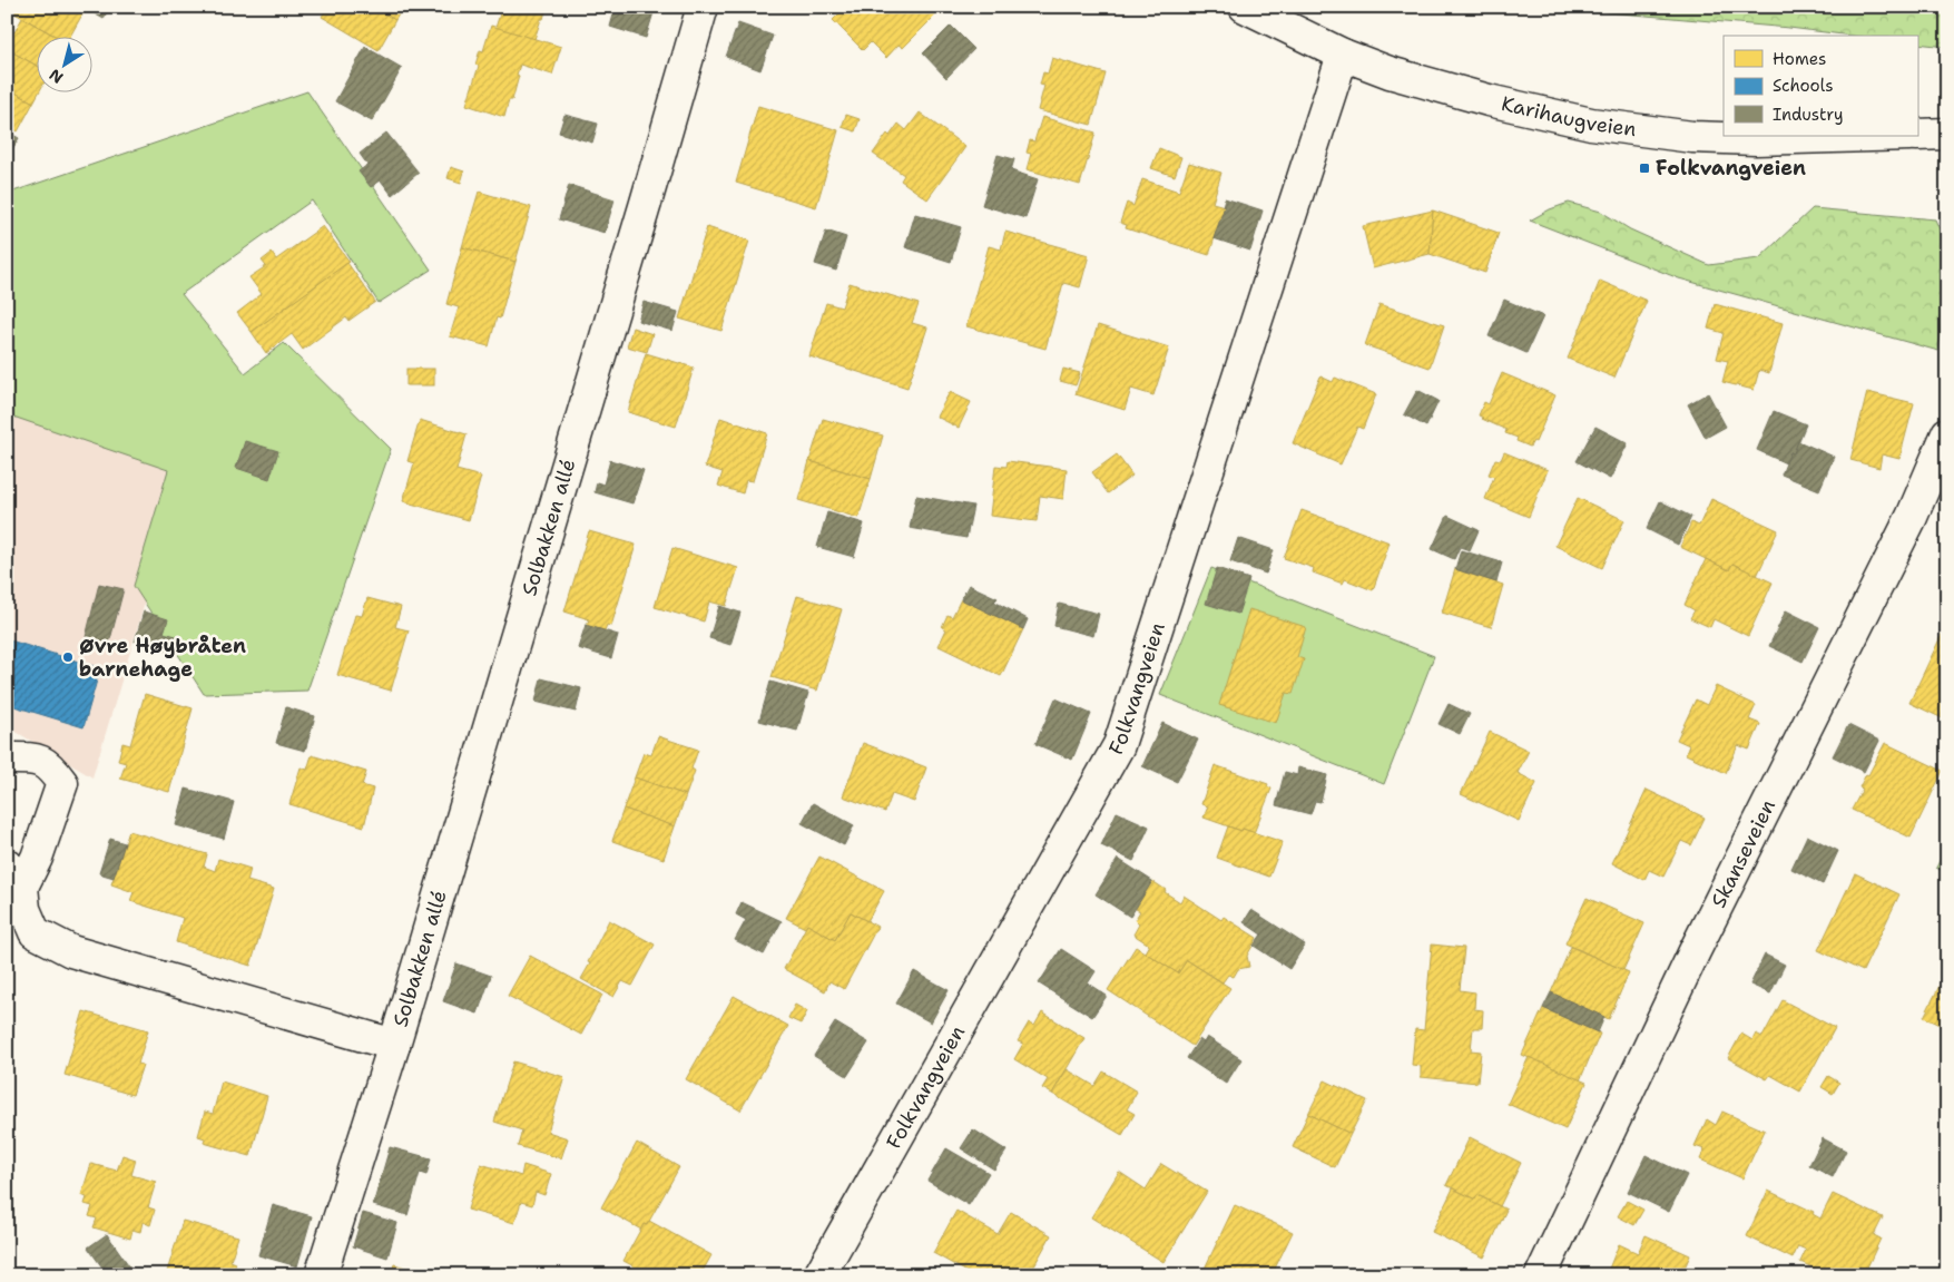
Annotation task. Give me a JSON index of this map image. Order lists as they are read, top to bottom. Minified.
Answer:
{"streets":{"street":["Karihaugveien","Solbakken allé","Folkvangveien","Skanseveien"]},"crossings":[["Karihaugveien","Folkvangveien"]],"places":{"transit":["Folkvangveien"],"other":["Øvre Høybråten barnehage"]},"legend":["Homes","Schools","Industry"],"north":"bottom left"}
